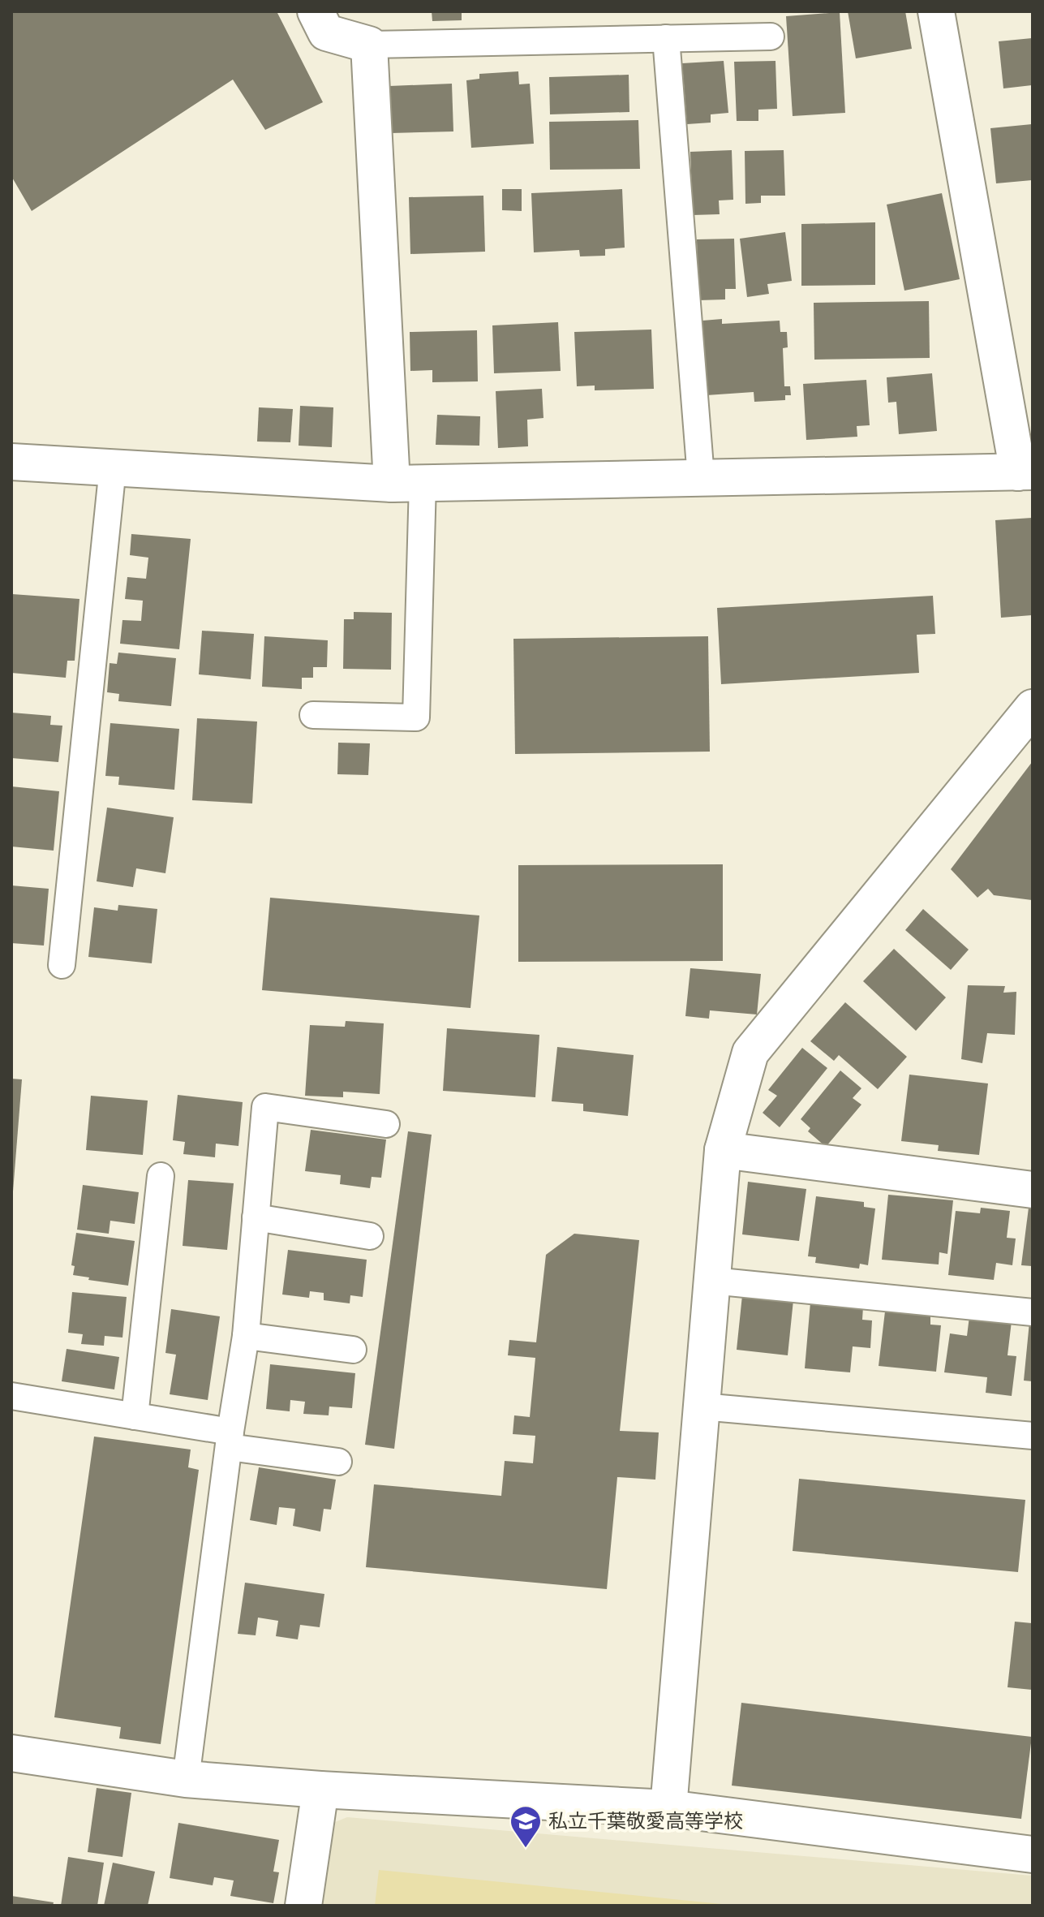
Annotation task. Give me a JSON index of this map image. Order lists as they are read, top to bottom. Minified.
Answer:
{"places":{"school or university":["私立千葉敬愛高等学校"]}}
